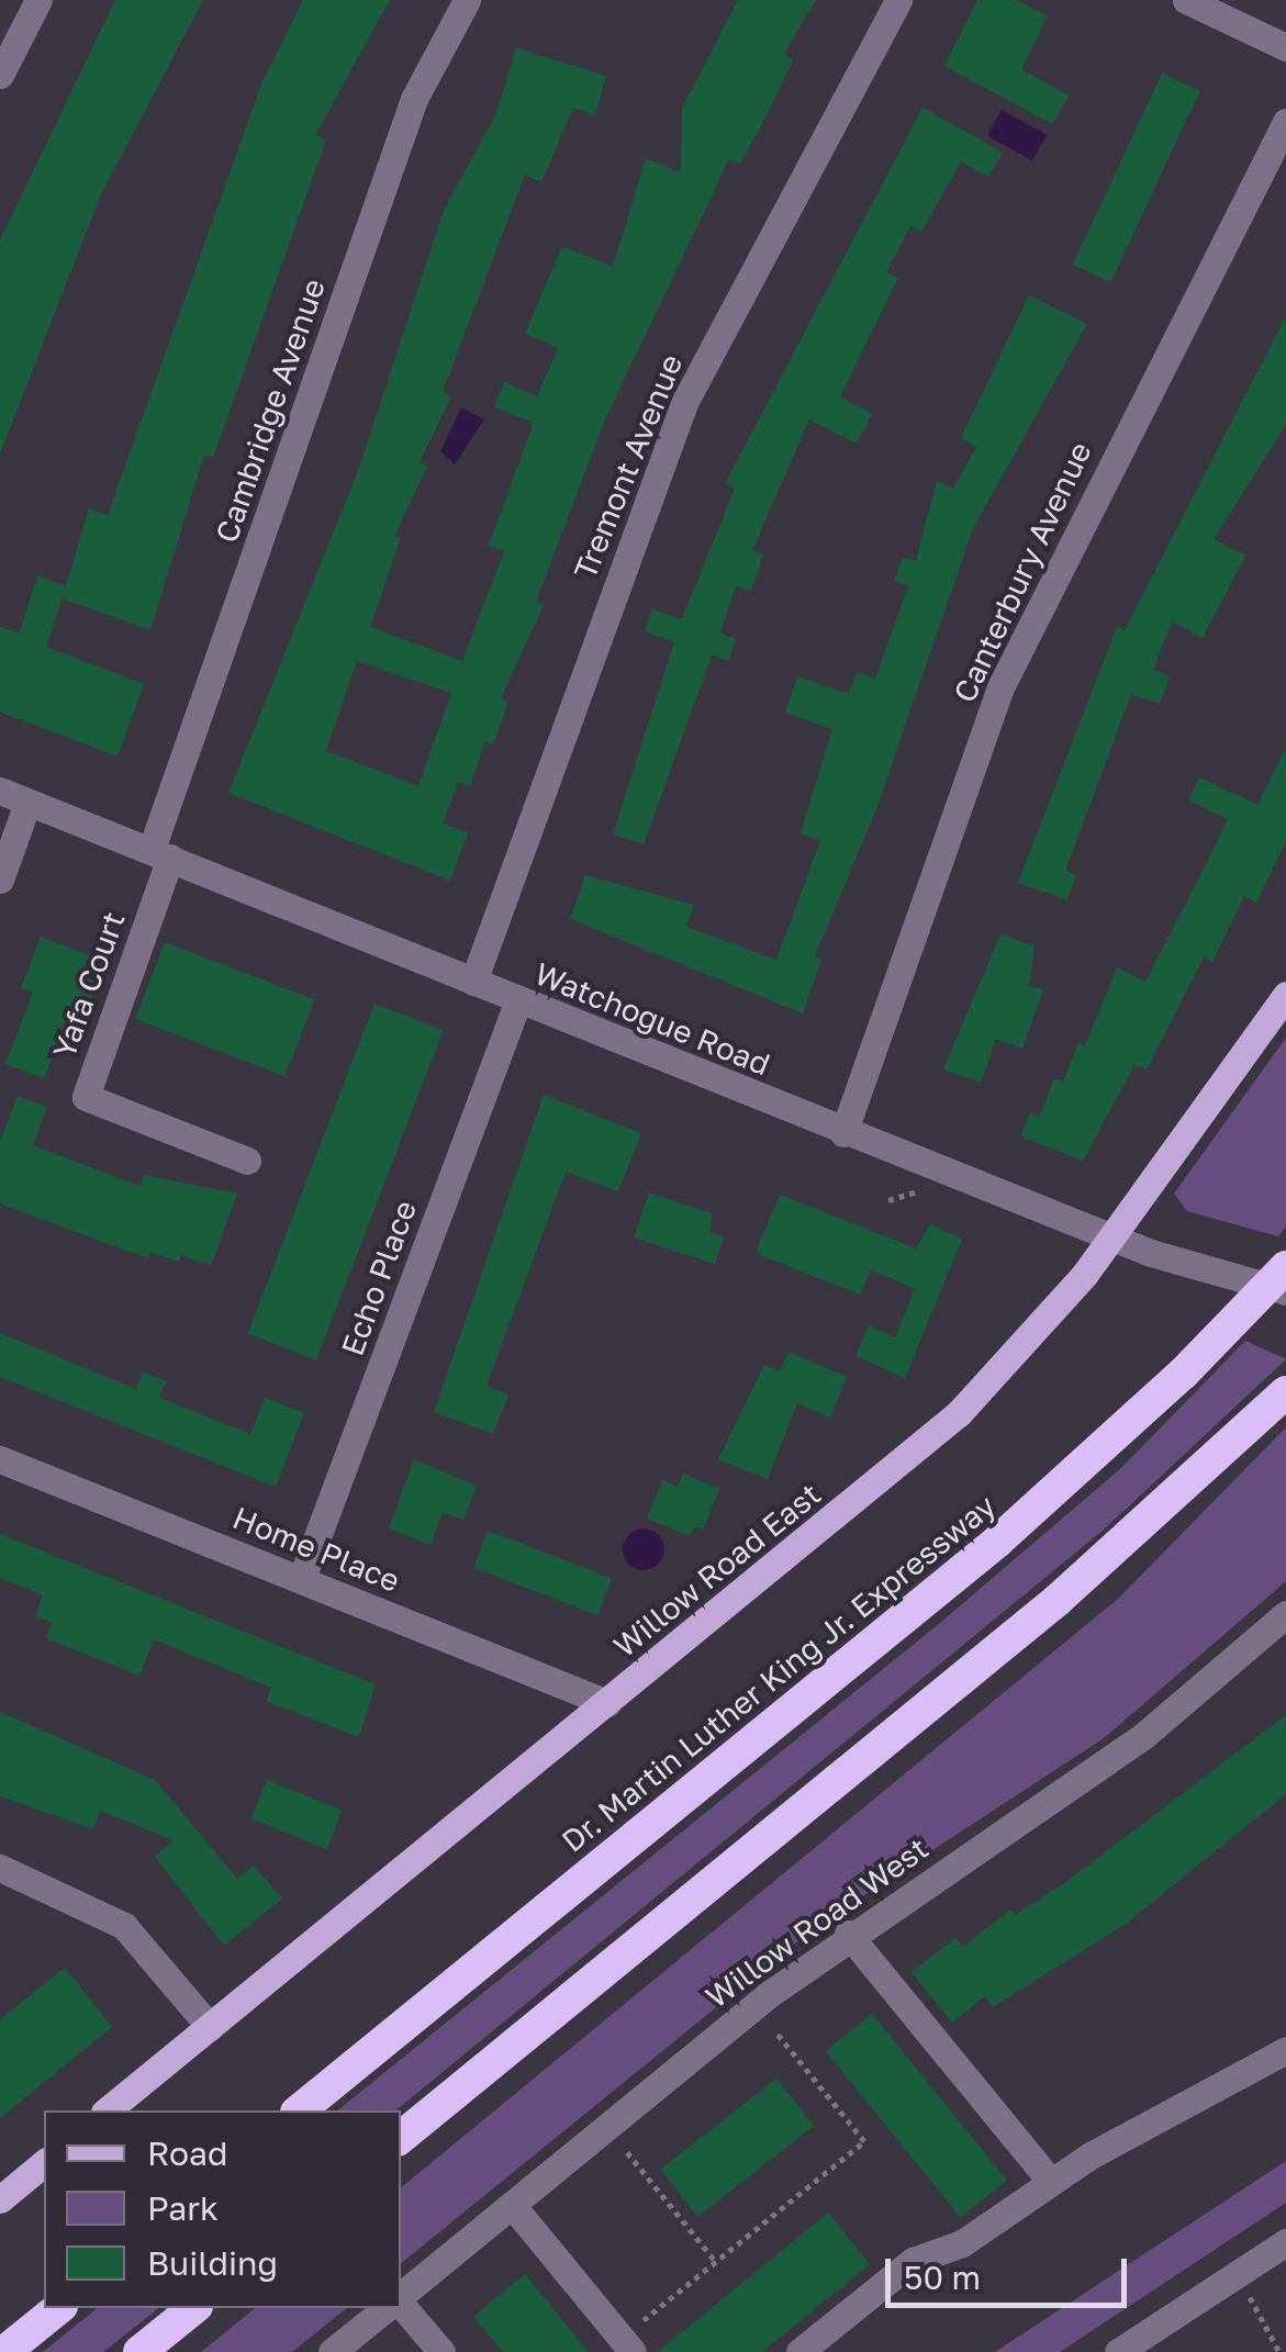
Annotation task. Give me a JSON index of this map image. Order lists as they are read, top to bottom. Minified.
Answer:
{"streets":{"highway":["Dr. Martin Luther King Jr. Expressway"],"main road":["Willow Road East"],"street":["Cambridge Avenue","Tremont Avenue","Canterbury Avenue","Yafa Court","Watchogue Road","Echo Place","Home Place","Willow Road West"]},"crossings":[["Cambridge Avenue","Yafa Court"],["Cambridge Avenue","Watchogue Road"],["Tremont Avenue","Watchogue Road"],["Canterbury Avenue","Watchogue Road"],["Yafa Court","Watchogue Road"],["Watchogue Road","Echo Place"],["Watchogue Road","Willow Road East"],["Echo Place","Home Place"],["Home Place","Willow Road East"]],"legend":["Road","Park","Building"],"scale_bar":"50 m"}
